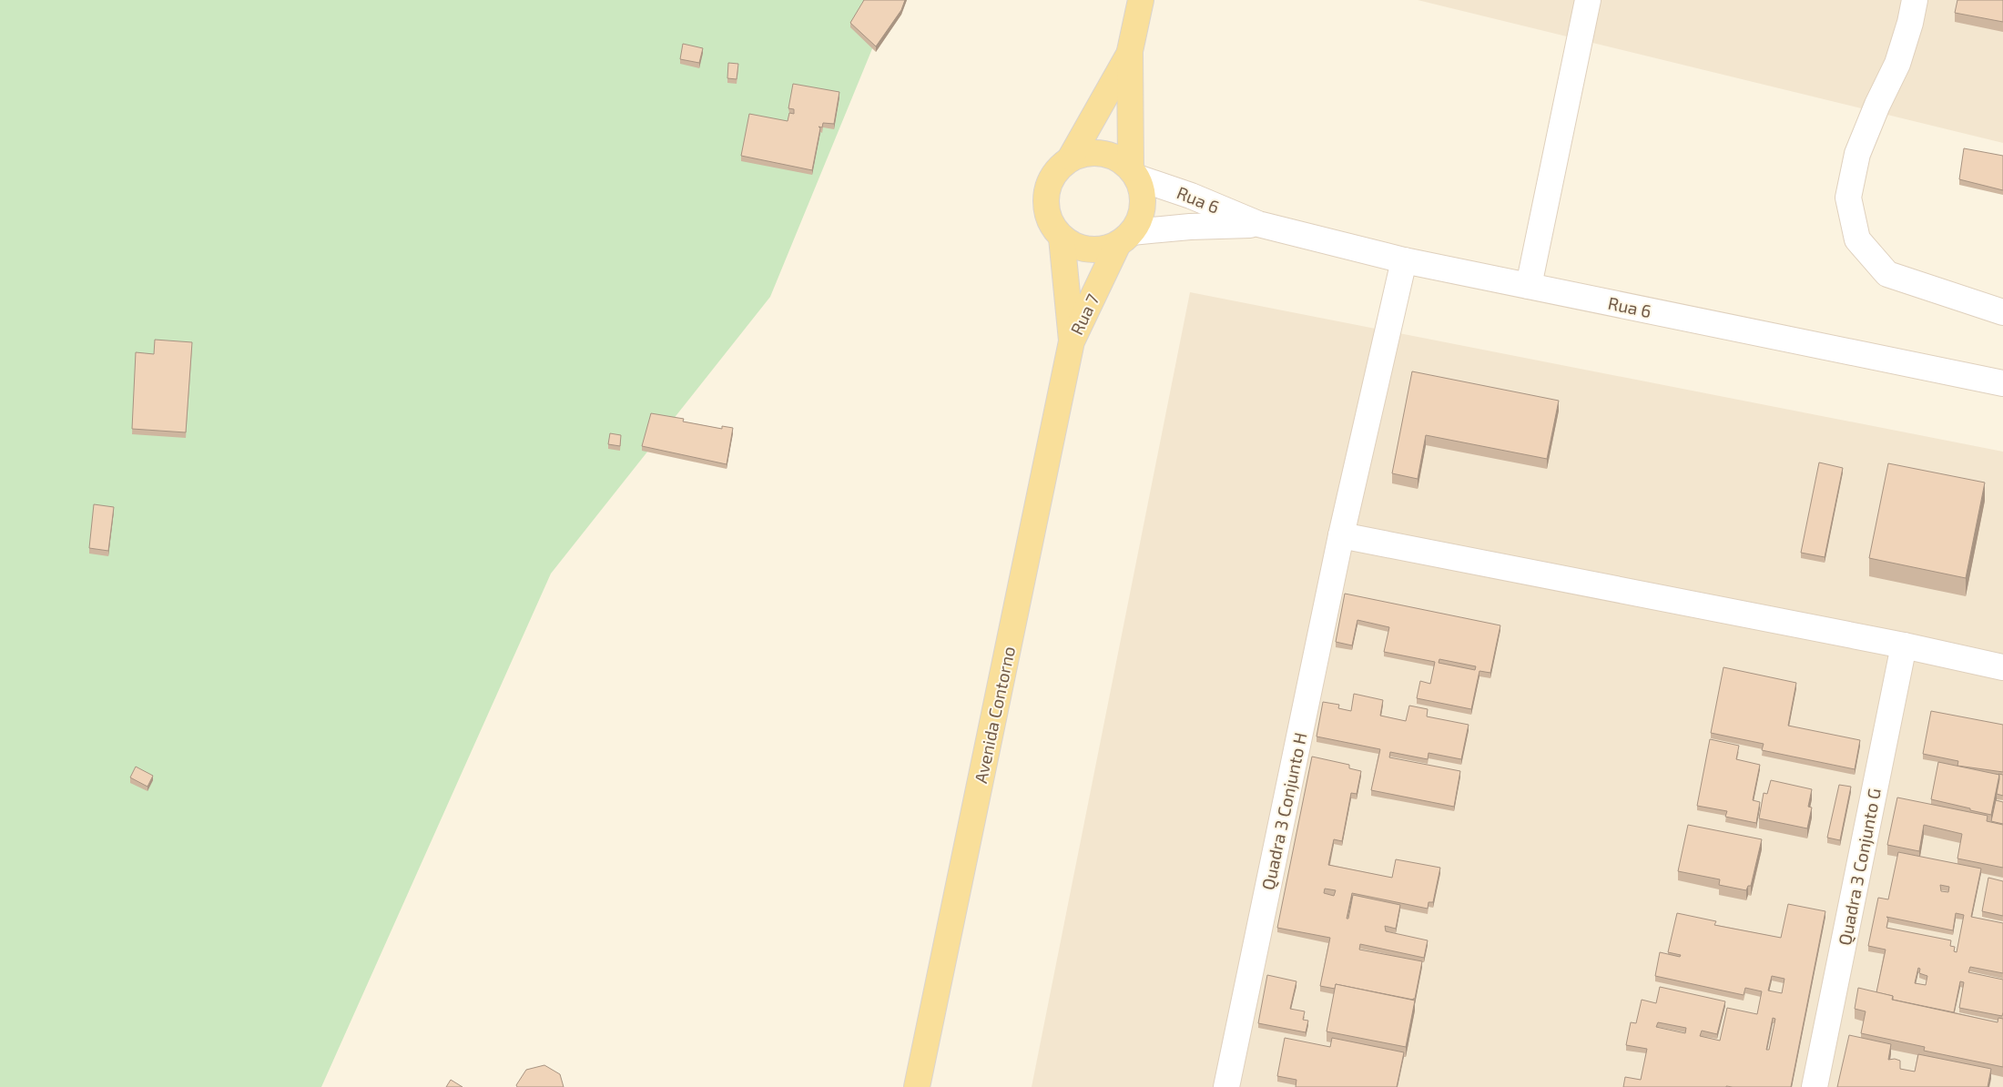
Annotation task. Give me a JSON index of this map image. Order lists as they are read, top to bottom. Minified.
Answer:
{"streets":{"main road":["Rua 7","Avenida Contorno"],"street":["Rua 6","Quadra 3 Conjunto H","Quadra 3 Conjunto G"]},"crossings":[["Rua 6","Rua 7"],["Rua 6","Quadra 3 Conjunto H"],["Rua 7","Avenida Contorno"]]}
